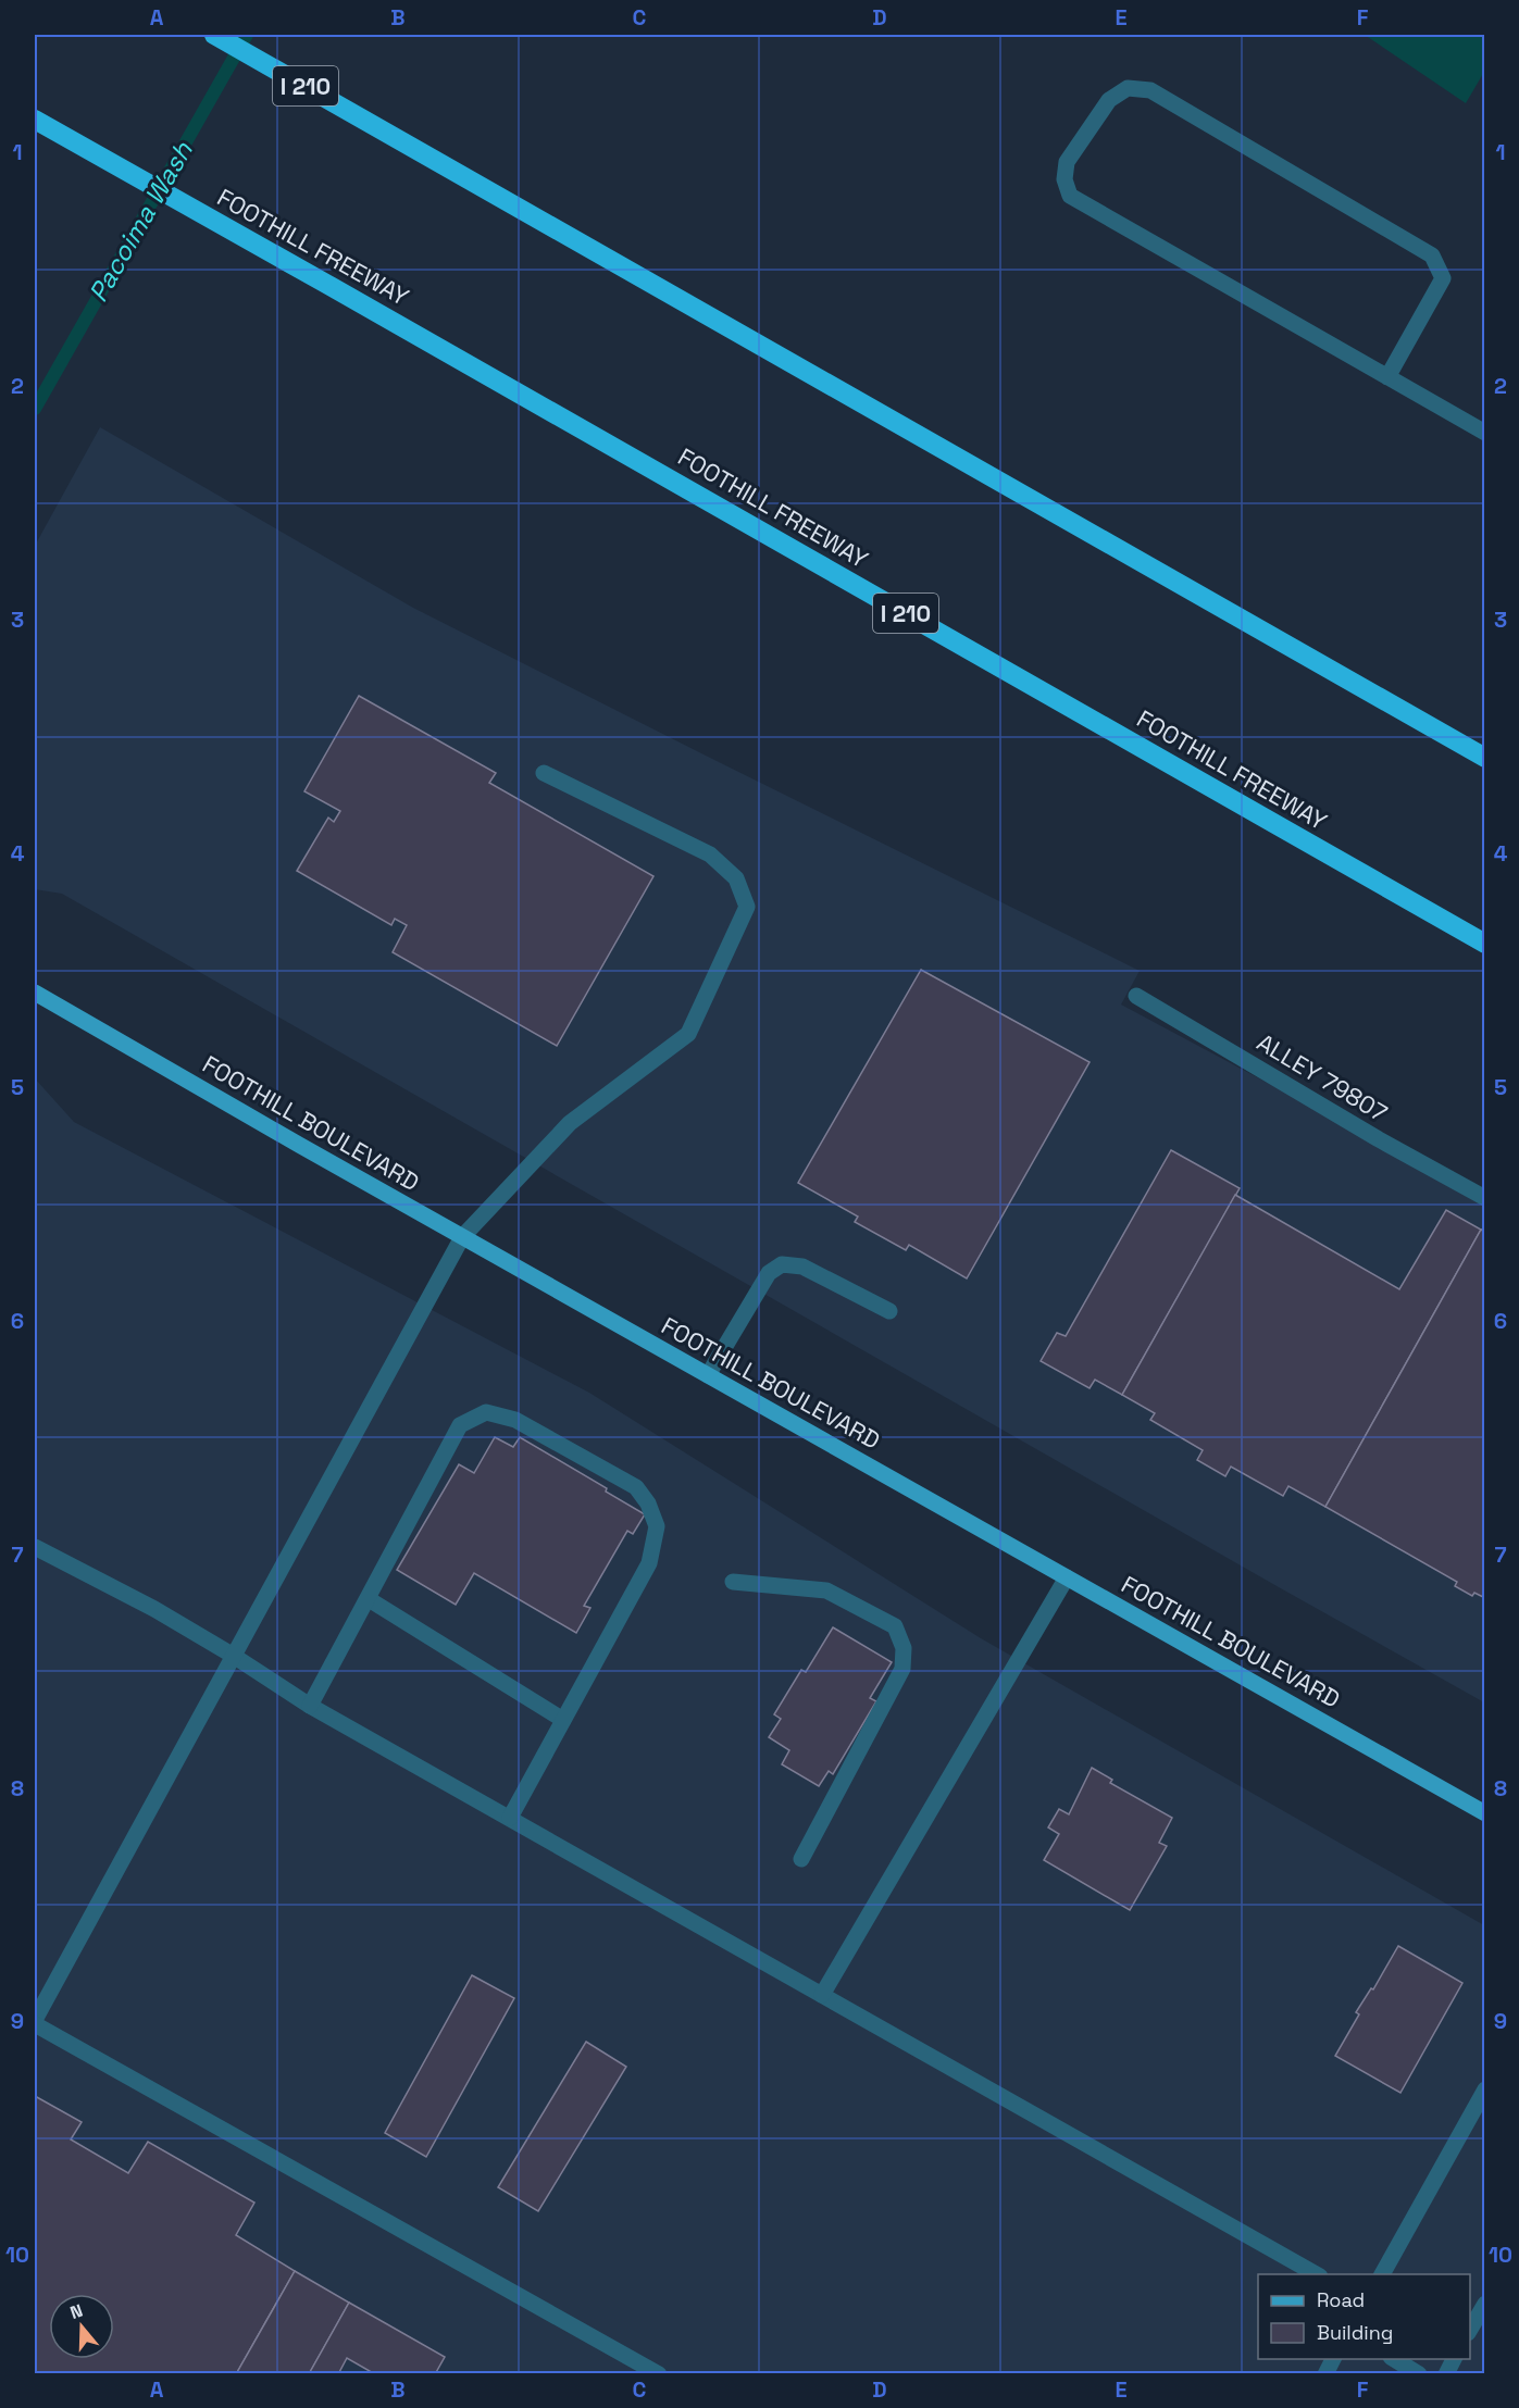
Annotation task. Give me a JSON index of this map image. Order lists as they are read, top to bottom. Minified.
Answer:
{"streets":{"highway":["I 210","FOOTHILL FREEWAY"],"main road":["FOOTHILL BOULEVARD"],"lane":["ALLEY 79807"]},"water":["Pacoima Wash"],"legend":["Road","Building"],"north":"top","grid":{"columns":["A","B","C","D","E","F"],"rows":["1","2","3","4","5","6","7","8","9","10"]}}
